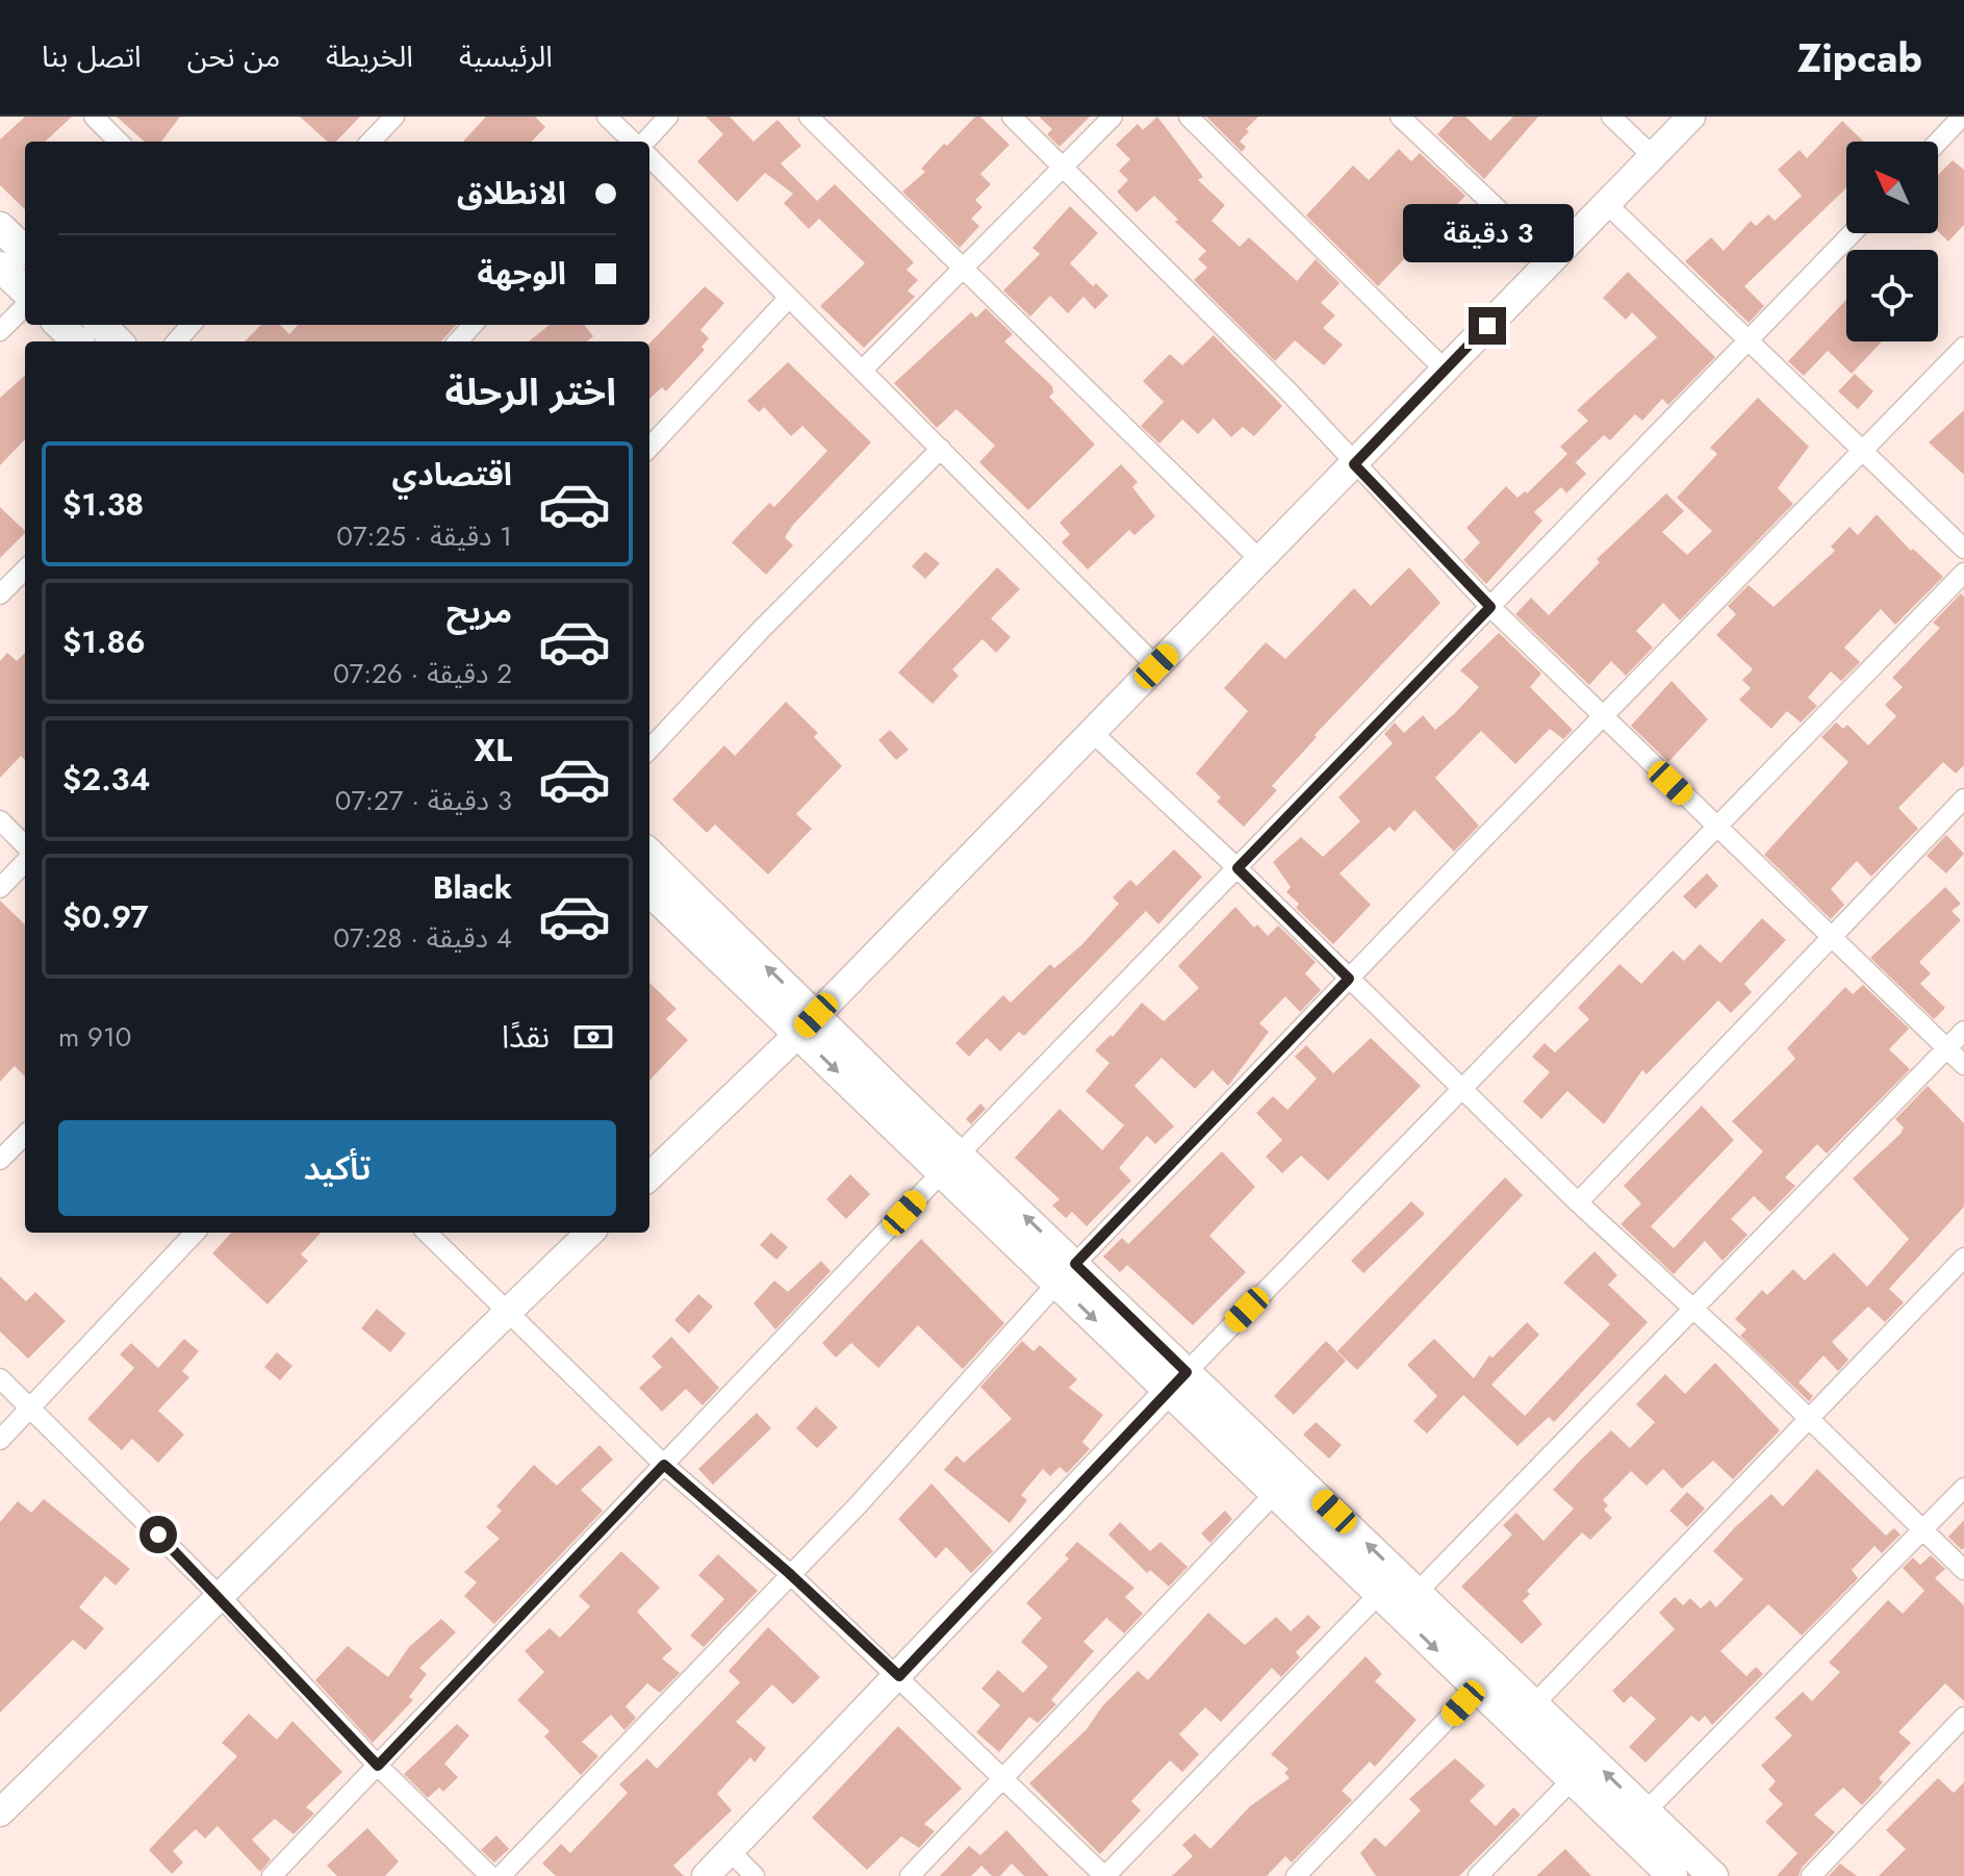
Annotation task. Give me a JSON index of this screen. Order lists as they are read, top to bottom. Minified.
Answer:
{"north":"top left","page":{"header":"Zipcab","nav":["الرئيسية","الخريطة","من نحن","اتصل بنا"],"banner":["الانطلاق","الوجهة"],"bubble":"3 دقيقة","heading":"اختر الرحلة","list":[{"name":"اقتصادي","note":"1 دقيقة · 07:25","value":"$1.38"},{"name":"مريح","note":"2 دقيقة · 07:26","value":"$1.86"},{"name":"XL","note":"3 دقيقة · 07:27","value":"$2.34"},{"name":"Black","note":"4 دقيقة · 07:28","value":"$0.97"}],"pay":["نقدًا","910 m"],"buttons":"تأكيد"}}
